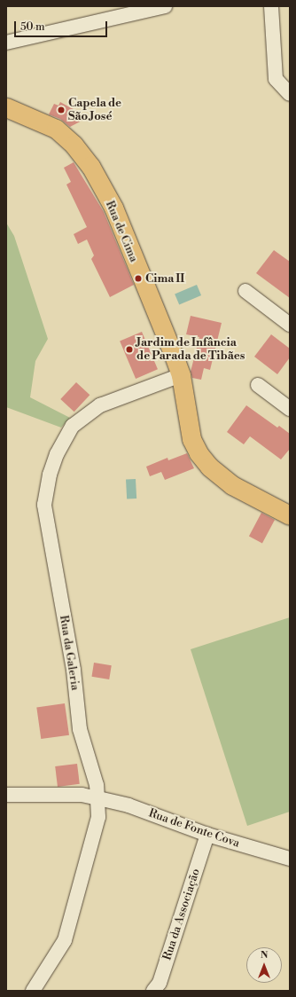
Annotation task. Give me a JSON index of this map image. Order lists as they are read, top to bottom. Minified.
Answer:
{"streets":{"main road":["Rua de Cima"],"street":["Rua da Galeria","Rua de Fonte Cova","Rua da Associação"]},"crossings":[["Rua de Cima","Rua da Galeria"],["Rua da Galeria","Rua de Fonte Cova"],["Rua de Fonte Cova","Rua da Associação"]],"places":["Capela de São José","Cima II","Jardim de Infância de Parada de Tibães"],"scale_bar":"50 m","north":"top"}
